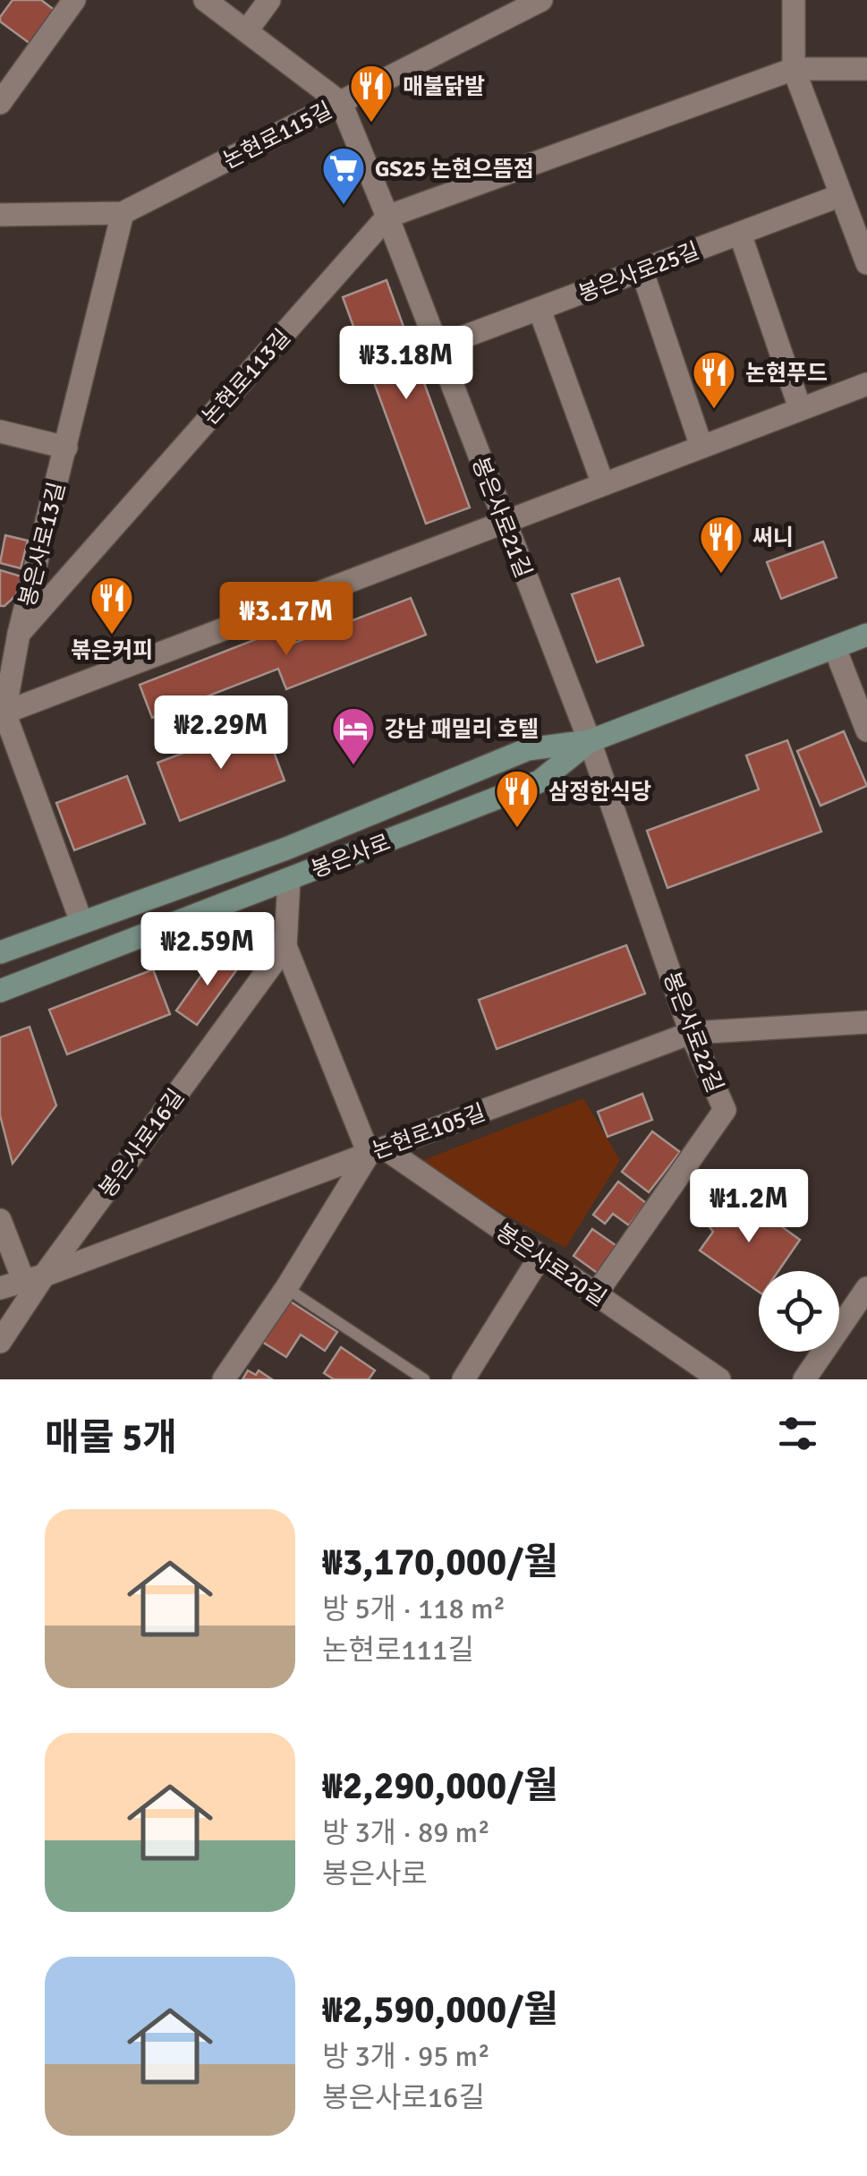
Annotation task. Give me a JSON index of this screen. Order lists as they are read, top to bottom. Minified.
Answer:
{"streets":{"main road":["봉은사로"],"street":["논현로115길","봉은사로25길","논현로113길","봉은사로21길","봉은사로13길","봉은사로22길","논현로105길","봉은사로16길","봉은사로20길"]},"crossings":[["논현로115길","봉은사로21길"],["논현로115길","봉은사로13길"],["봉은사로25길","봉은사로21길"],["논현로113길","봉은사로21길"],["논현로113길","봉은사로13길"],["봉은사로21길","봉은사로"],["봉은사로21길","봉은사로22길"],["봉은사로","봉은사로22길"],["봉은사로22길","논현로105길"],["봉은사로22길","봉은사로20길"],["논현로105길","봉은사로16길"],["논현로105길","봉은사로20길"]],"places":{"restaurant":["매불닭발","논현푸드","써니","볶은커피","삼정한식당"],"supermarket":["GS25 논현으뜸점"],"hotel":["강남 패밀리 호텔"]},"page":{"price":["₩3.18M","₩3.17M","₩2.29M","₩2.59M","₩1.2M"],"heading":"매물 5개","list":[{"name":"₩3,170,000/월","note":"방 5개 · 118 m² · 논현로111길"},{"name":"₩2,290,000/월","note":"방 3개 · 89 m² · 봉은사로"},{"name":"₩2,590,000/월","note":"방 3개 · 95 m² · 봉은사로16길"}]}}
